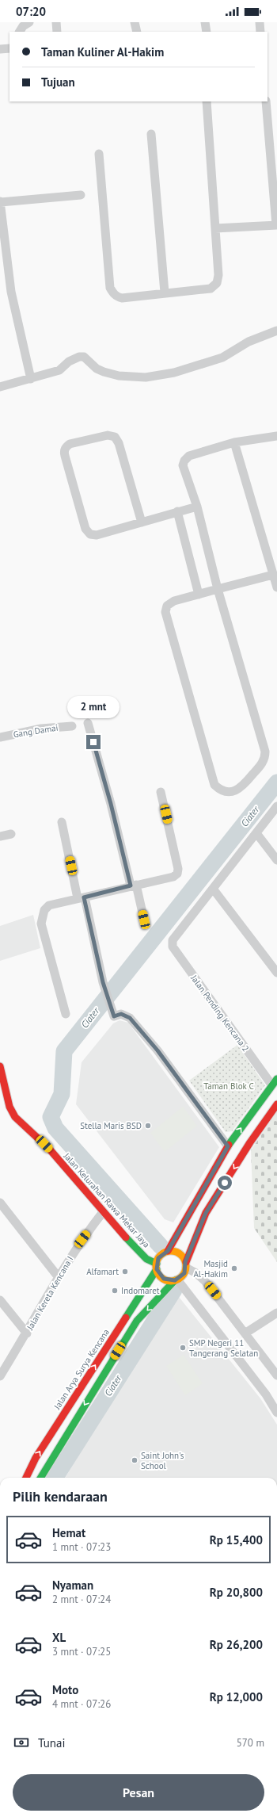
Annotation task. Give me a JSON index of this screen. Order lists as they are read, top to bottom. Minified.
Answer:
{"streets":{"street":["Gang Damai","Jalan Pending Kencana 2","Jalan Kelurahan Rawa Mekar Jaya","Jalan Kereta Kencana I","Jalan Arya Surya Kencana"]},"crossings":[["Jalan Kelurahan Rawa Mekar Jaya","Jalan Kereta Kencana I"],["Jalan Kelurahan Rawa Mekar Jaya","Jalan Arya Surya Kencana"]],"water":["Ciater"],"parks":["Taman Blok C"],"places":["Stella Maris BSD","Masjid Al-Hakim","Alfamart","Indomaret","SMP Negeri 11 Tangerang Selatan","Saint John's School"],"page":{"status":"07:20","banner":["Taman Kuliner Al-Hakim","Tujuan"],"bubble":"2 mnt","heading":"Pilih kendaraan","list":[{"name":"Hemat","note":"1 mnt · 07:23","value":"Rp 15,400"},{"name":"Nyaman","note":"2 mnt · 07:24","value":"Rp 20,800"},{"name":"XL","note":"3 mnt · 07:25","value":"Rp 26,200"},{"name":"Moto","note":"4 mnt · 07:26","value":"Rp 12,000"}],"pay":["Tunai","570 m"],"buttons":"Pesan"}}
